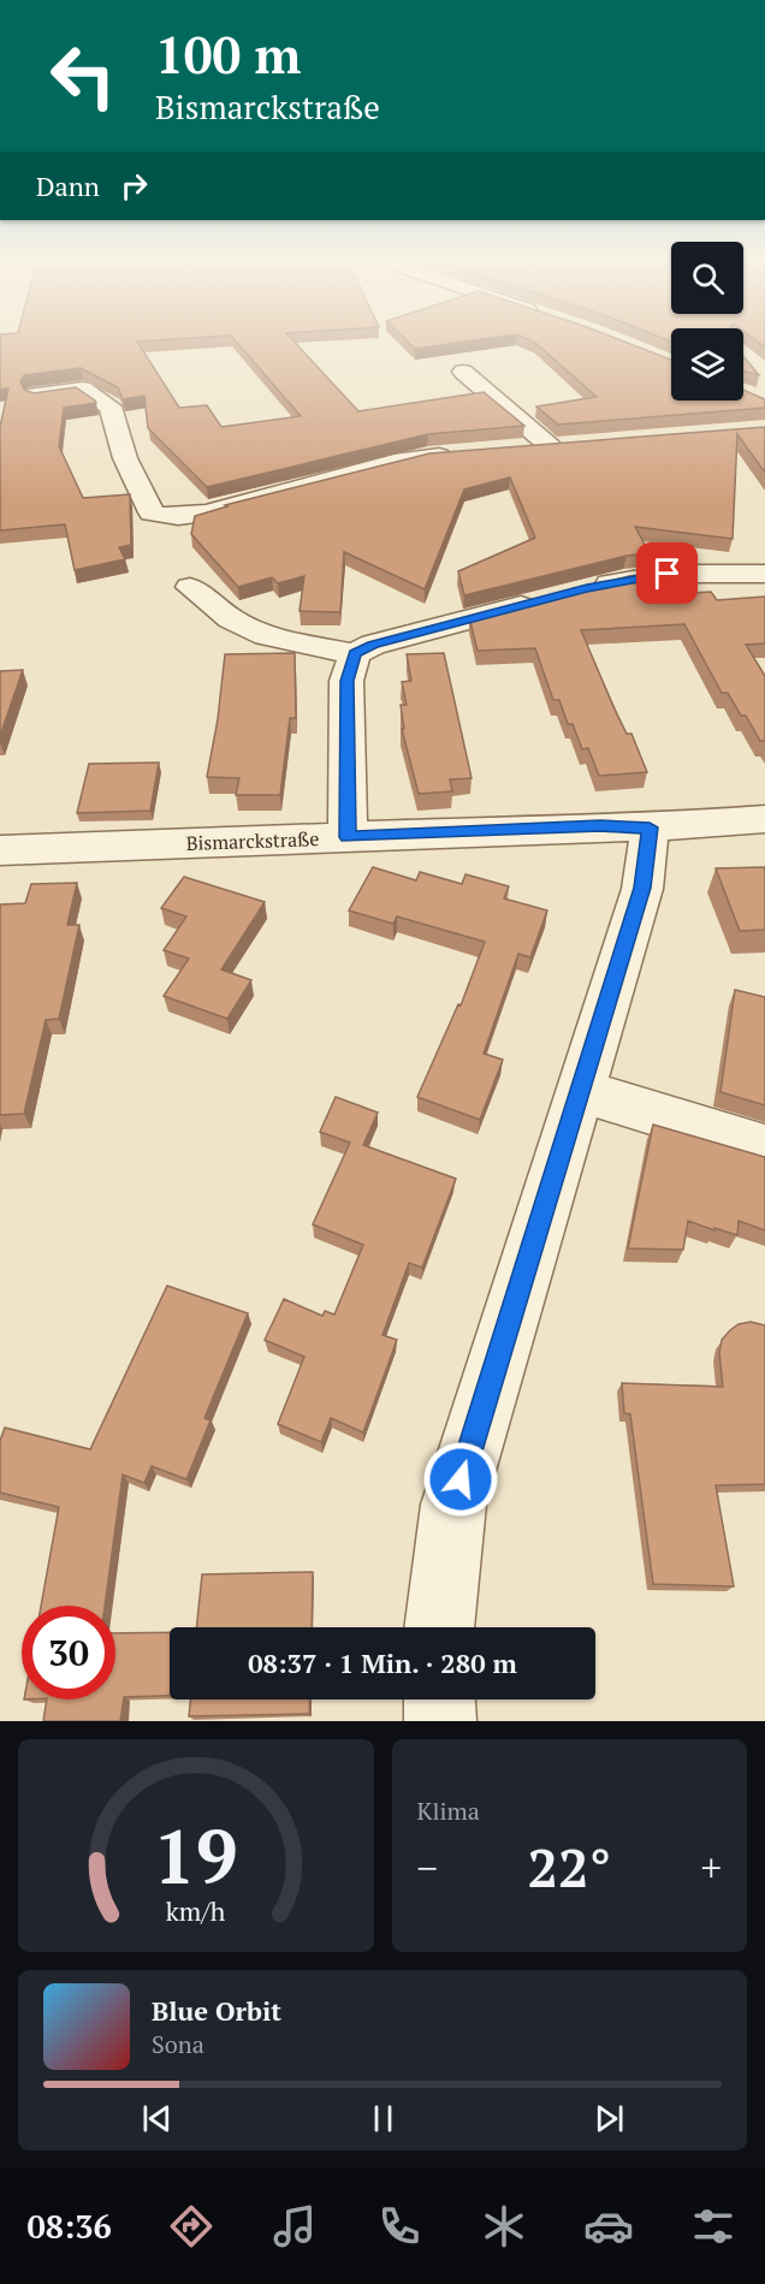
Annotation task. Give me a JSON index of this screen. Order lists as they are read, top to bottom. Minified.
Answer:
{"streets":{"street":["Bismarckstraße"]},"page":{"turn":["100 m","Bismarckstraße"],"then":"Dann","limit":"30","trip":"08:37 · 1 Min. · 280 m","tile":"Klima","heat":["−","22°","+"],"song":["Blue Orbit","Sona"],"tabs":"08:36","gauge":["19","km/h"]}}
